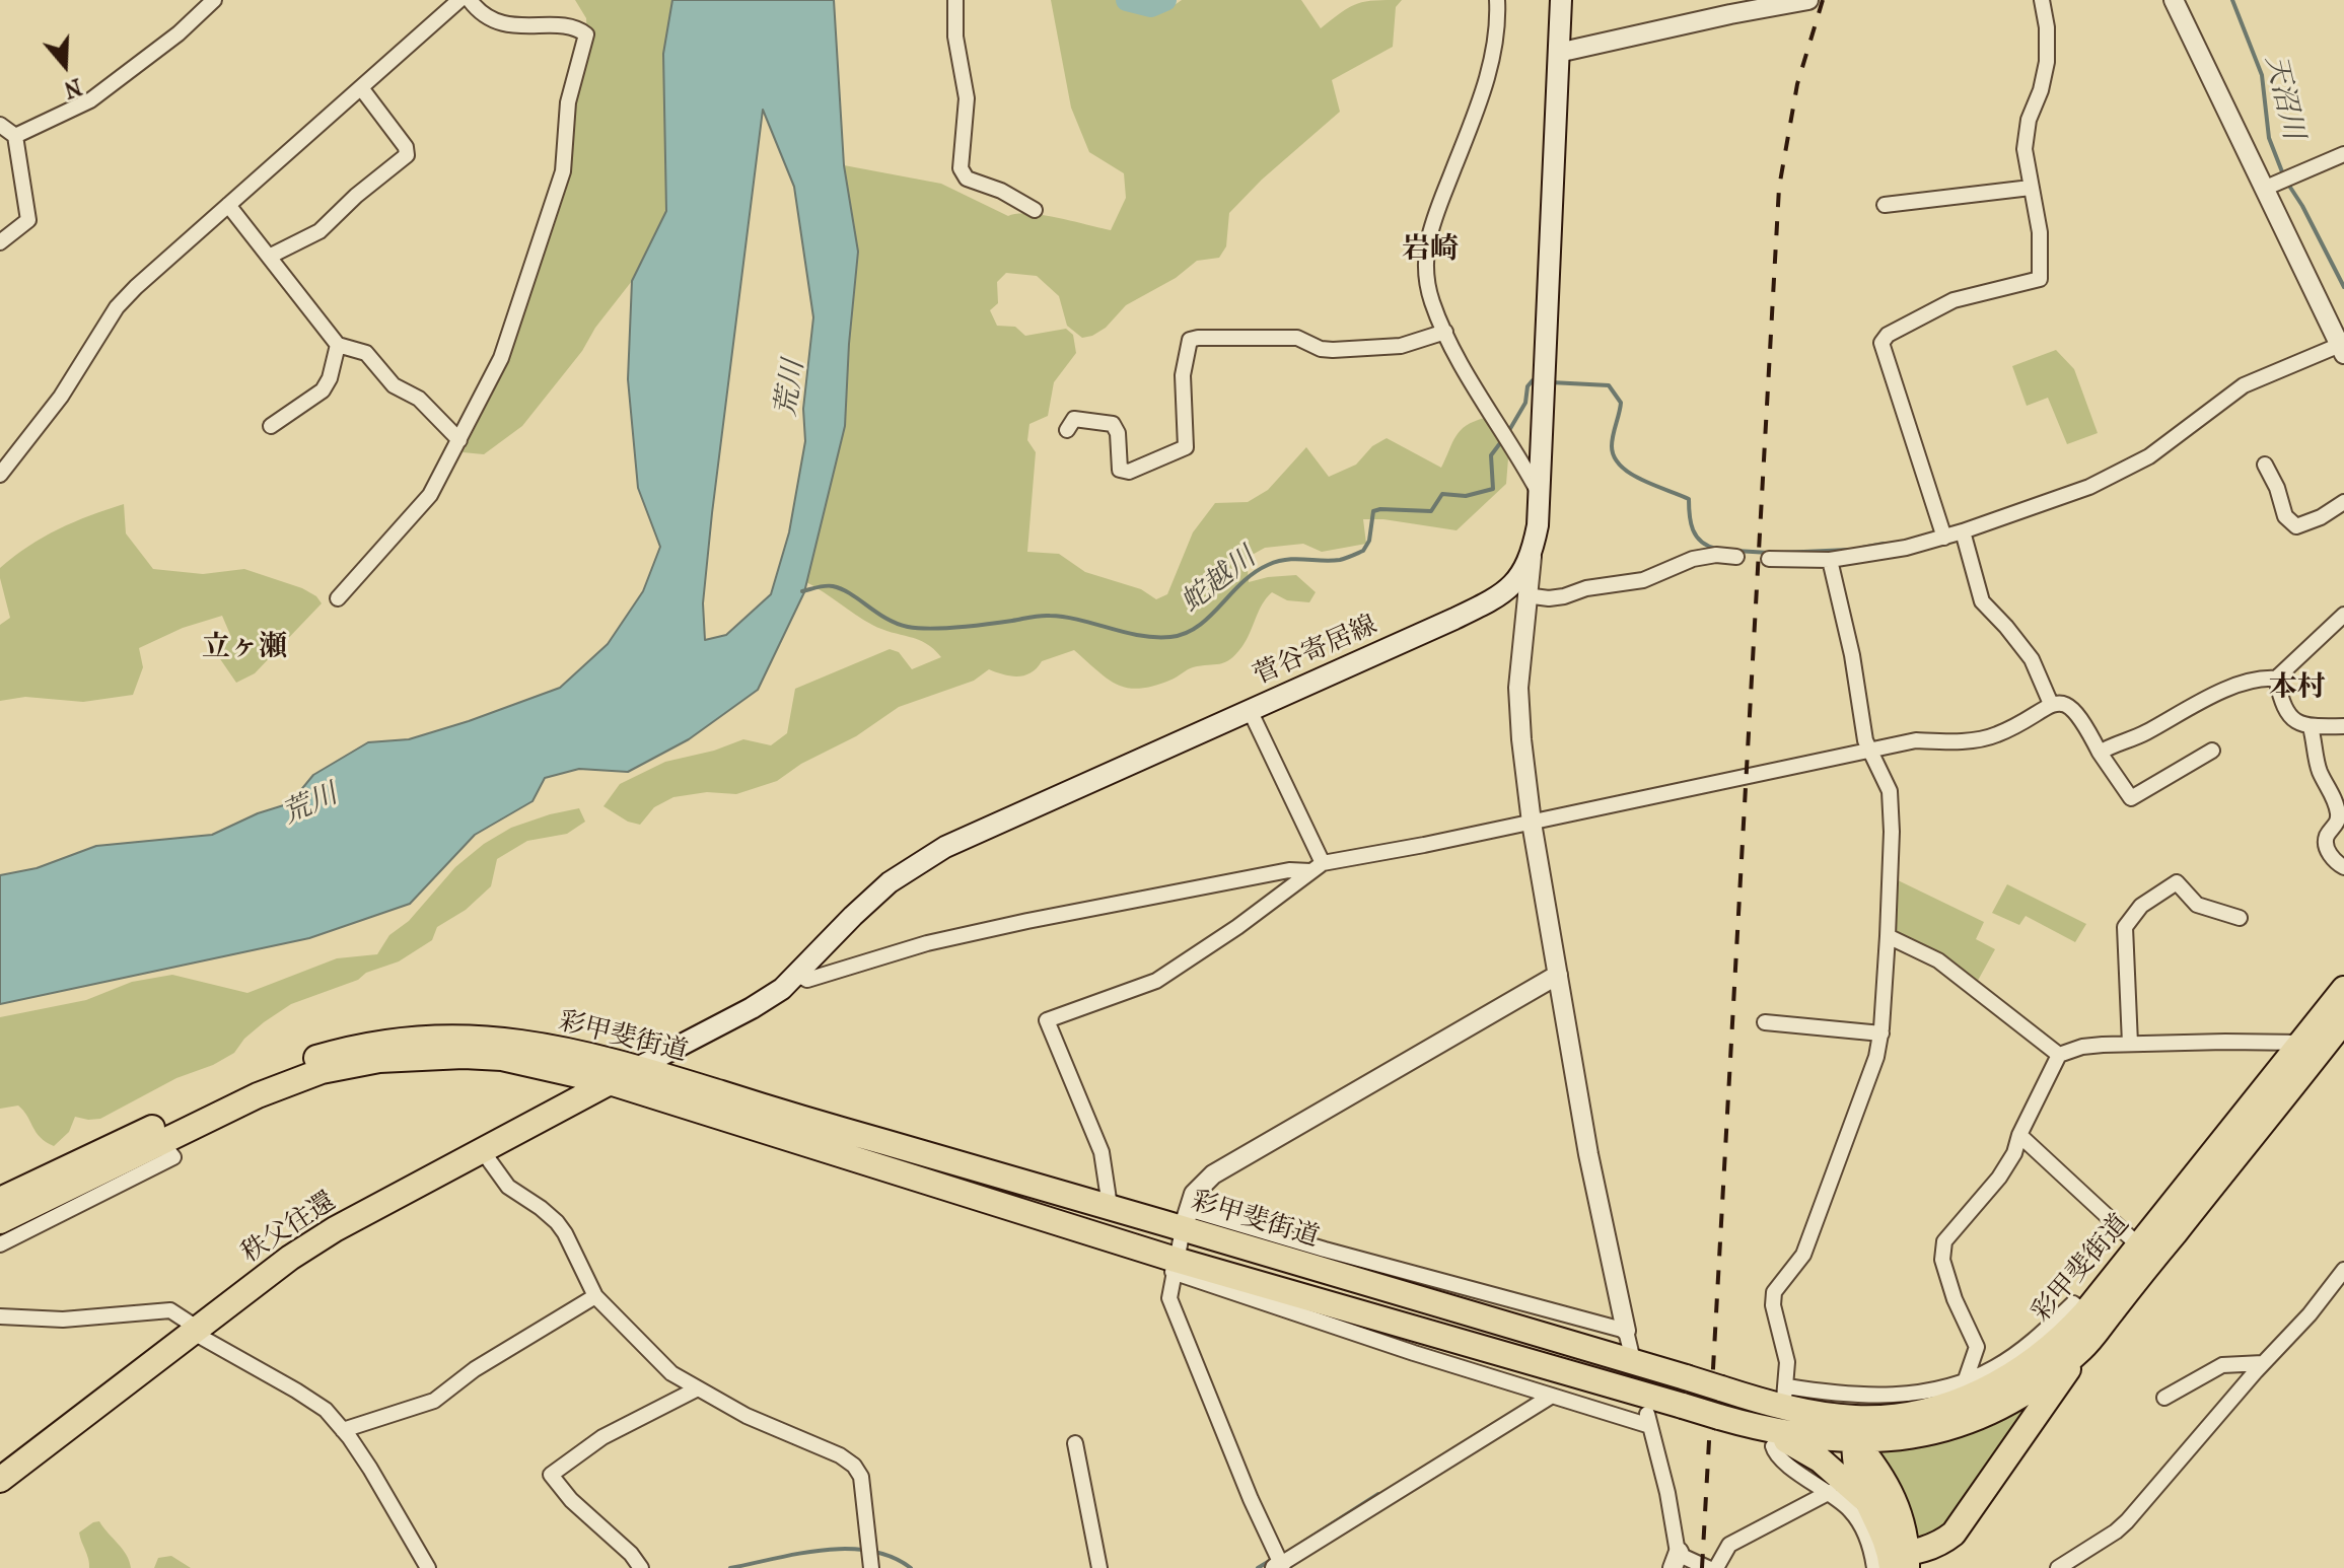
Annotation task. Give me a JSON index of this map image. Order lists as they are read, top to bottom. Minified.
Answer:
{"streets":{"highway":["彩甲斐街道","秩父往還"],"main road":["菅谷寄居線"]},"crossings":[["菅谷寄居線","彩甲斐街道"],["菅谷寄居線","秩父往還"],["彩甲斐街道","秩父往還"]],"districts":["岩崎","立ヶ瀬","本村"],"water":["天沼川","荒川","蛇越川"],"north":"bottom"}
